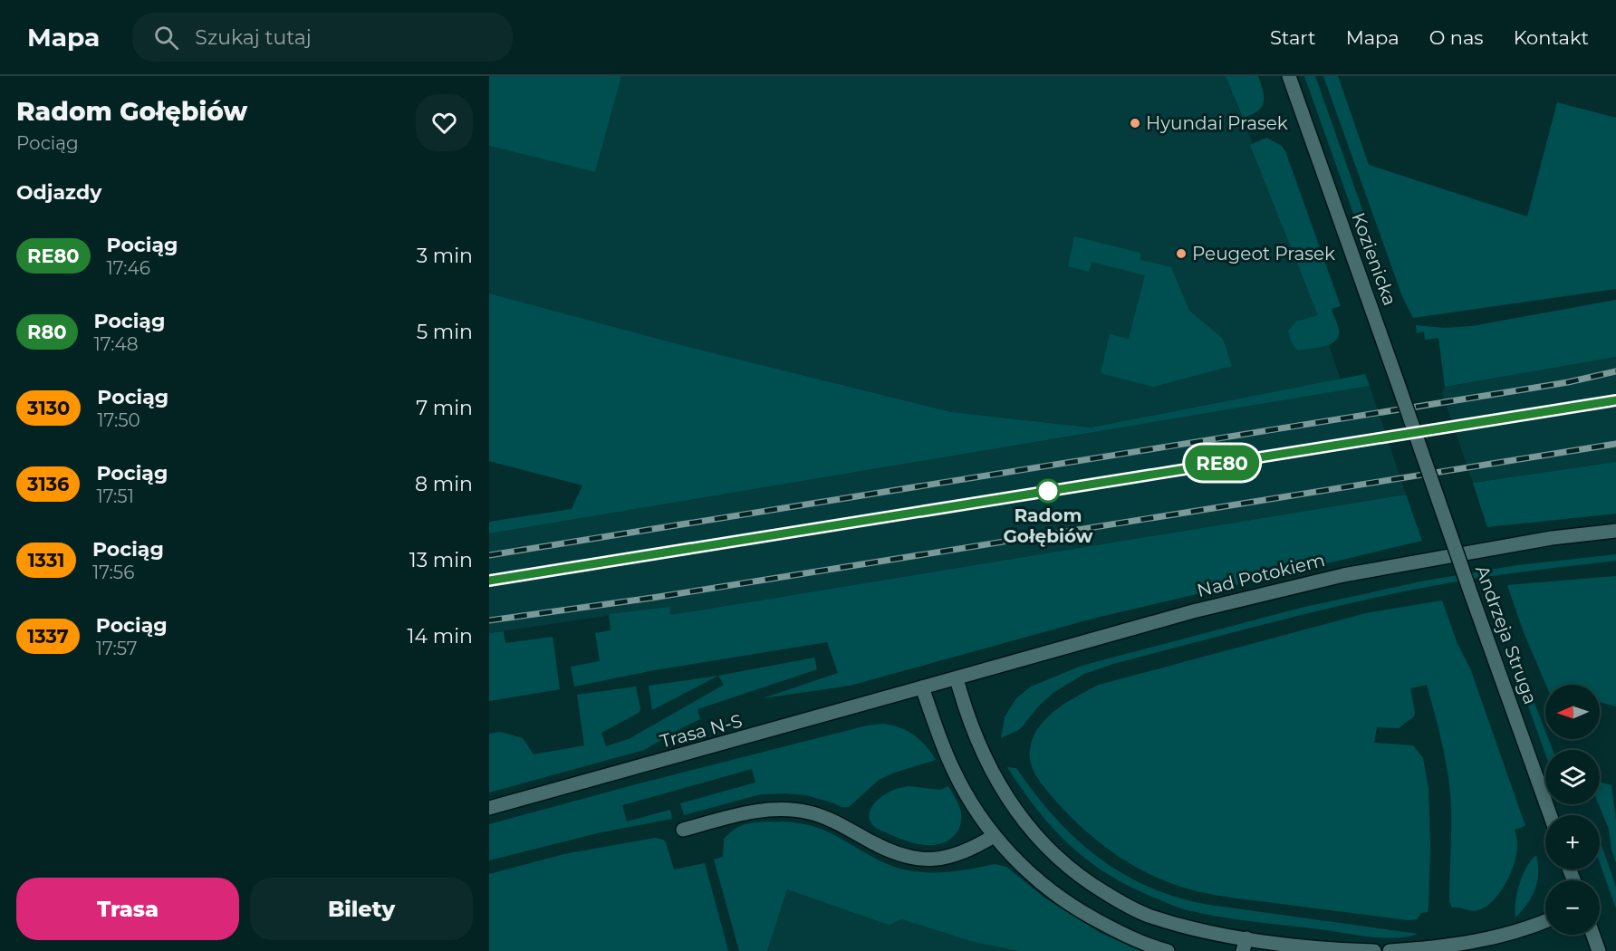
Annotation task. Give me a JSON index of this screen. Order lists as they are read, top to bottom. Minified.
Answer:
{"streets":{"main road":["Kozienicka","Nad Potokiem","Andrzeja Struga","Trasa N-S"]},"crossings":[["Kozienicka","Andrzeja Struga"],["Nad Potokiem","Trasa N-S"]],"places":["Hyundai Prasek","Peugeot Prasek","Radom Gołębiów"],"north":"left","page":{"header":"Mapa","search":"Szukaj tutaj","nav":["Start","Mapa","O nas","Kontakt"],"heading":[["Radom Gołębiów","Pociąg"],"Odjazdy"],"on_map":"RE80","list":[{"mark":"RE80","name":"Pociąg","note":"17:46","value":"3 min"},{"mark":"R80","name":"Pociąg","note":"17:48","value":"5 min"},{"mark":"3130","name":"Pociąg","note":"17:50","value":"7 min"},{"mark":"3136","name":"Pociąg","note":"17:51","value":"8 min"},{"mark":"1331","name":"Pociąg","note":"17:56","value":"13 min"},{"mark":"1337","name":"Pociąg","note":"17:57","value":"14 min"}],"map_buttons":["+","−"],"buttons":["Trasa","Bilety"]}}
